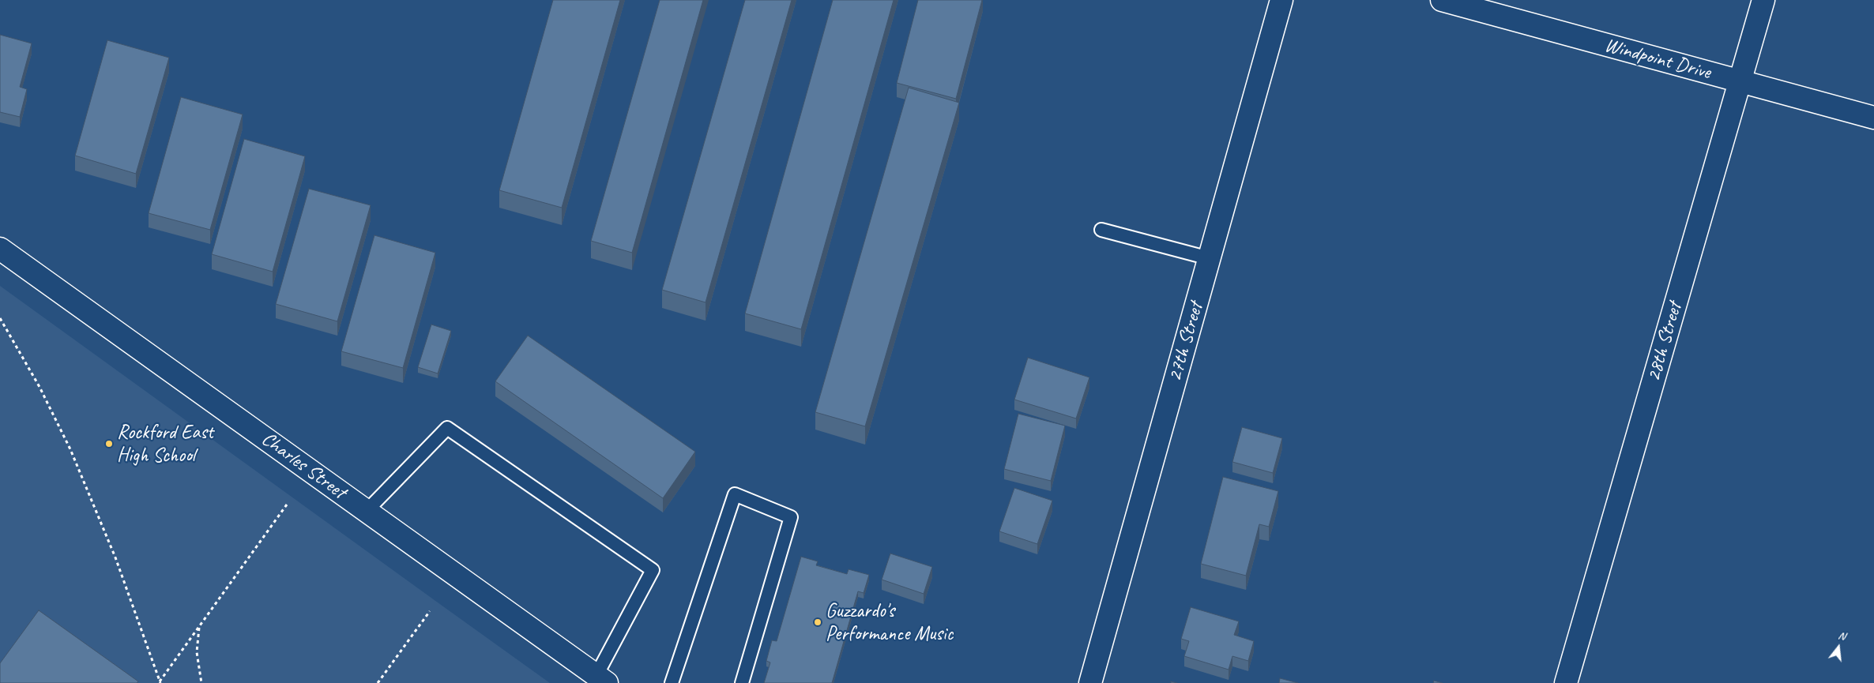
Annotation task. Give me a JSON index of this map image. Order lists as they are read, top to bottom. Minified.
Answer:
{"streets":{"street":["Windpoint Drive","27th Street","28th Street","Charles Street"]},"crossings":[["Windpoint Drive","28th Street"]],"places":["Rockford East High School","Guzzardo's Performance Music"],"north":"top"}
